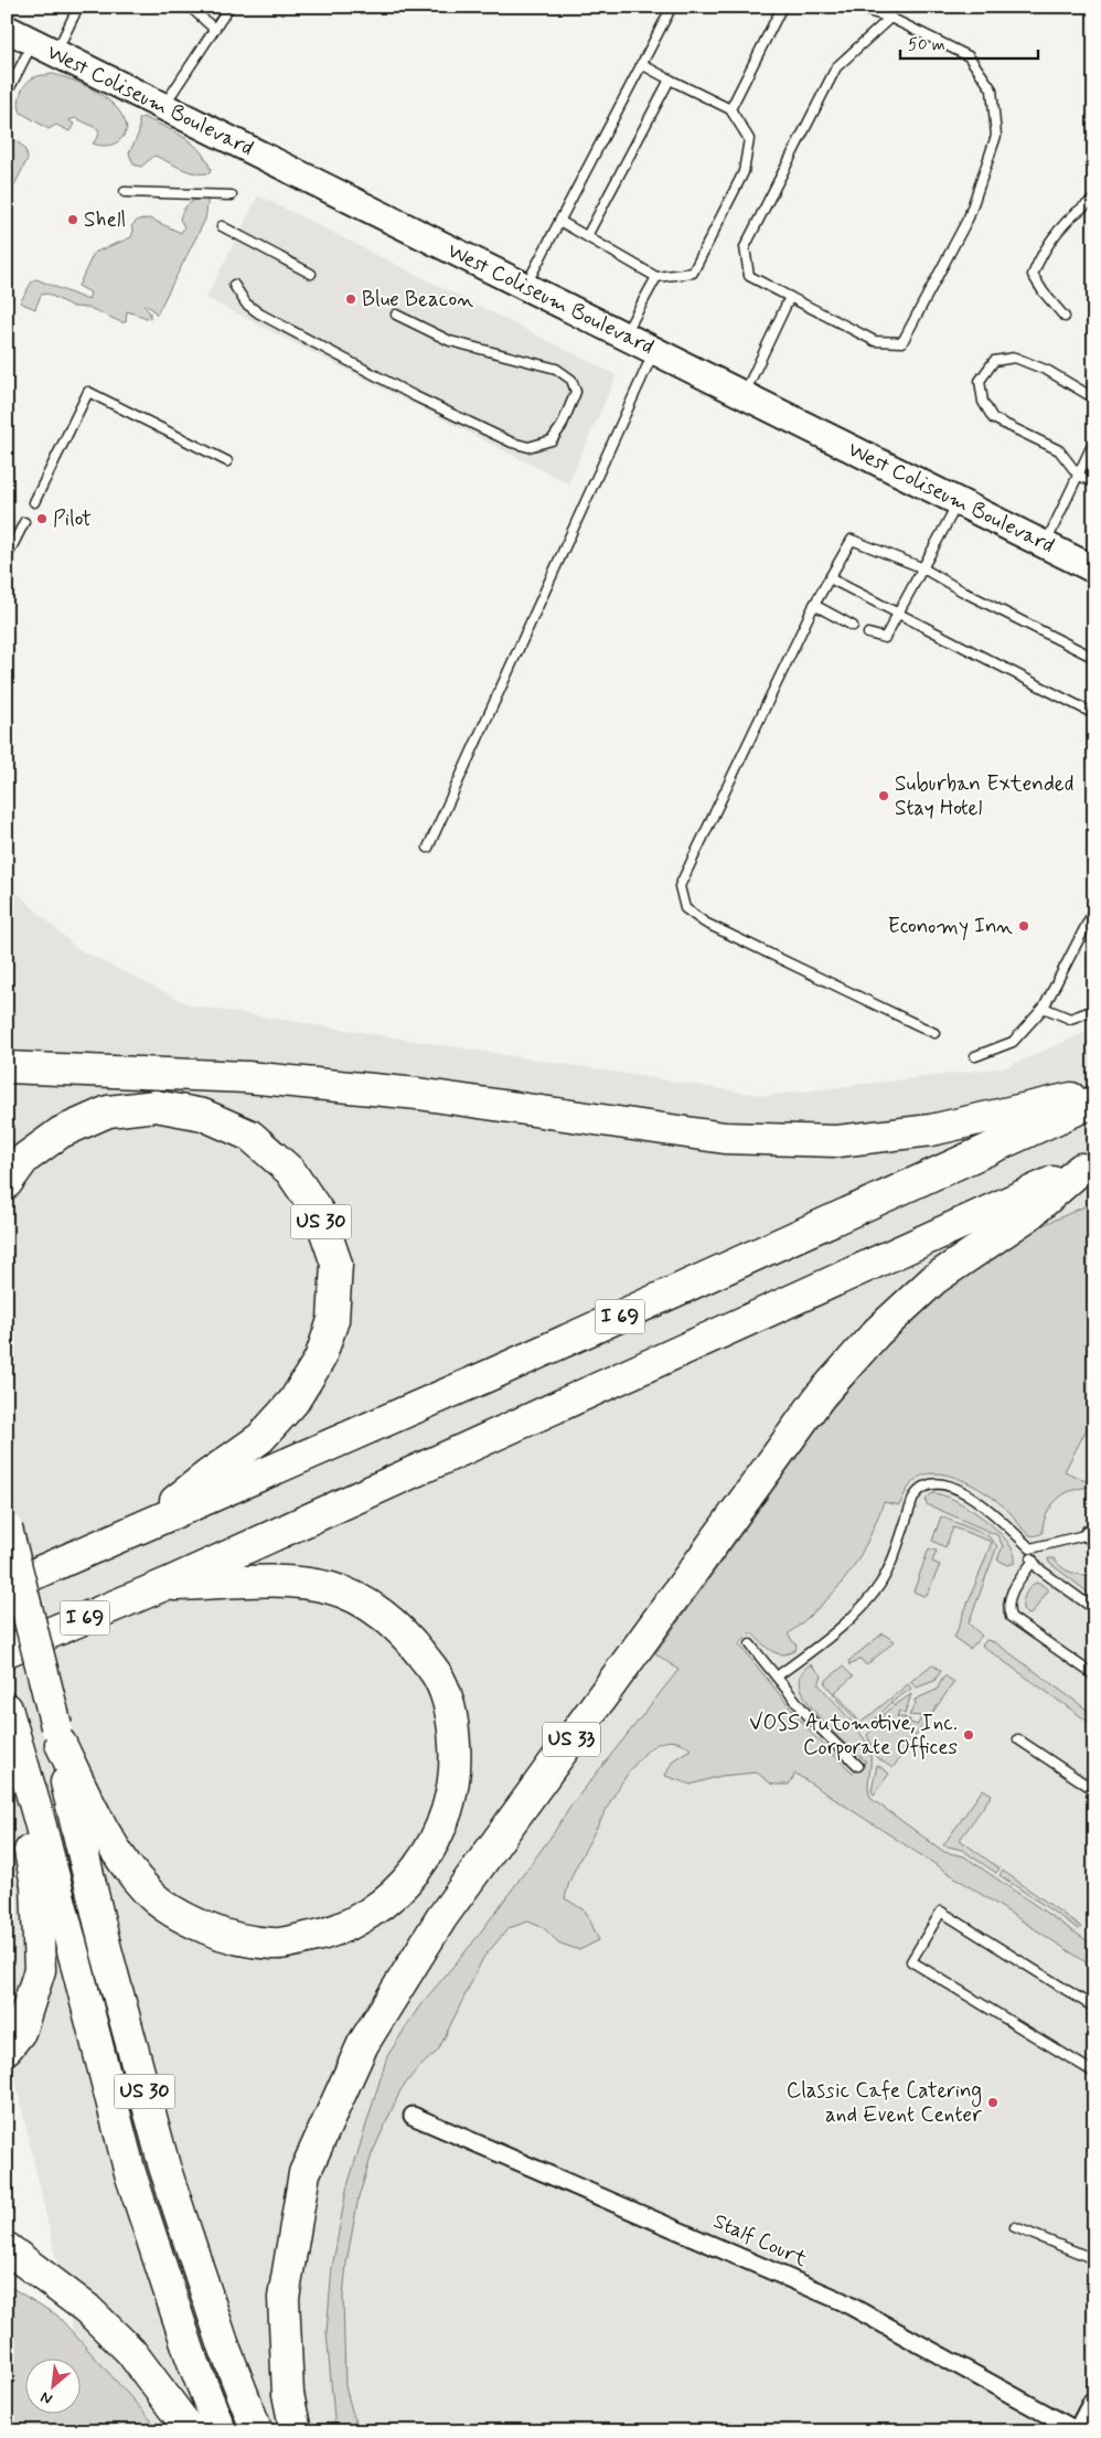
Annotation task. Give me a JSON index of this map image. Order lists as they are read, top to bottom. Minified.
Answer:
{"streets":{"highway":["US 30","I 69","US 33"],"main road":["West Coliseum Boulevard"],"street":["Stalf Court"]},"crossings":[["US 30","I 69"],["I 69","US 33"]],"places":["Shell","Blue Beacon","Pilot","Suburban Extended Stay Hotel","Economy Inn","VOSS Automotive, Inc. Corporate Offices","Classic Cafe Catering and Event Center"],"scale_bar":"50 m","north":"bottom left"}
